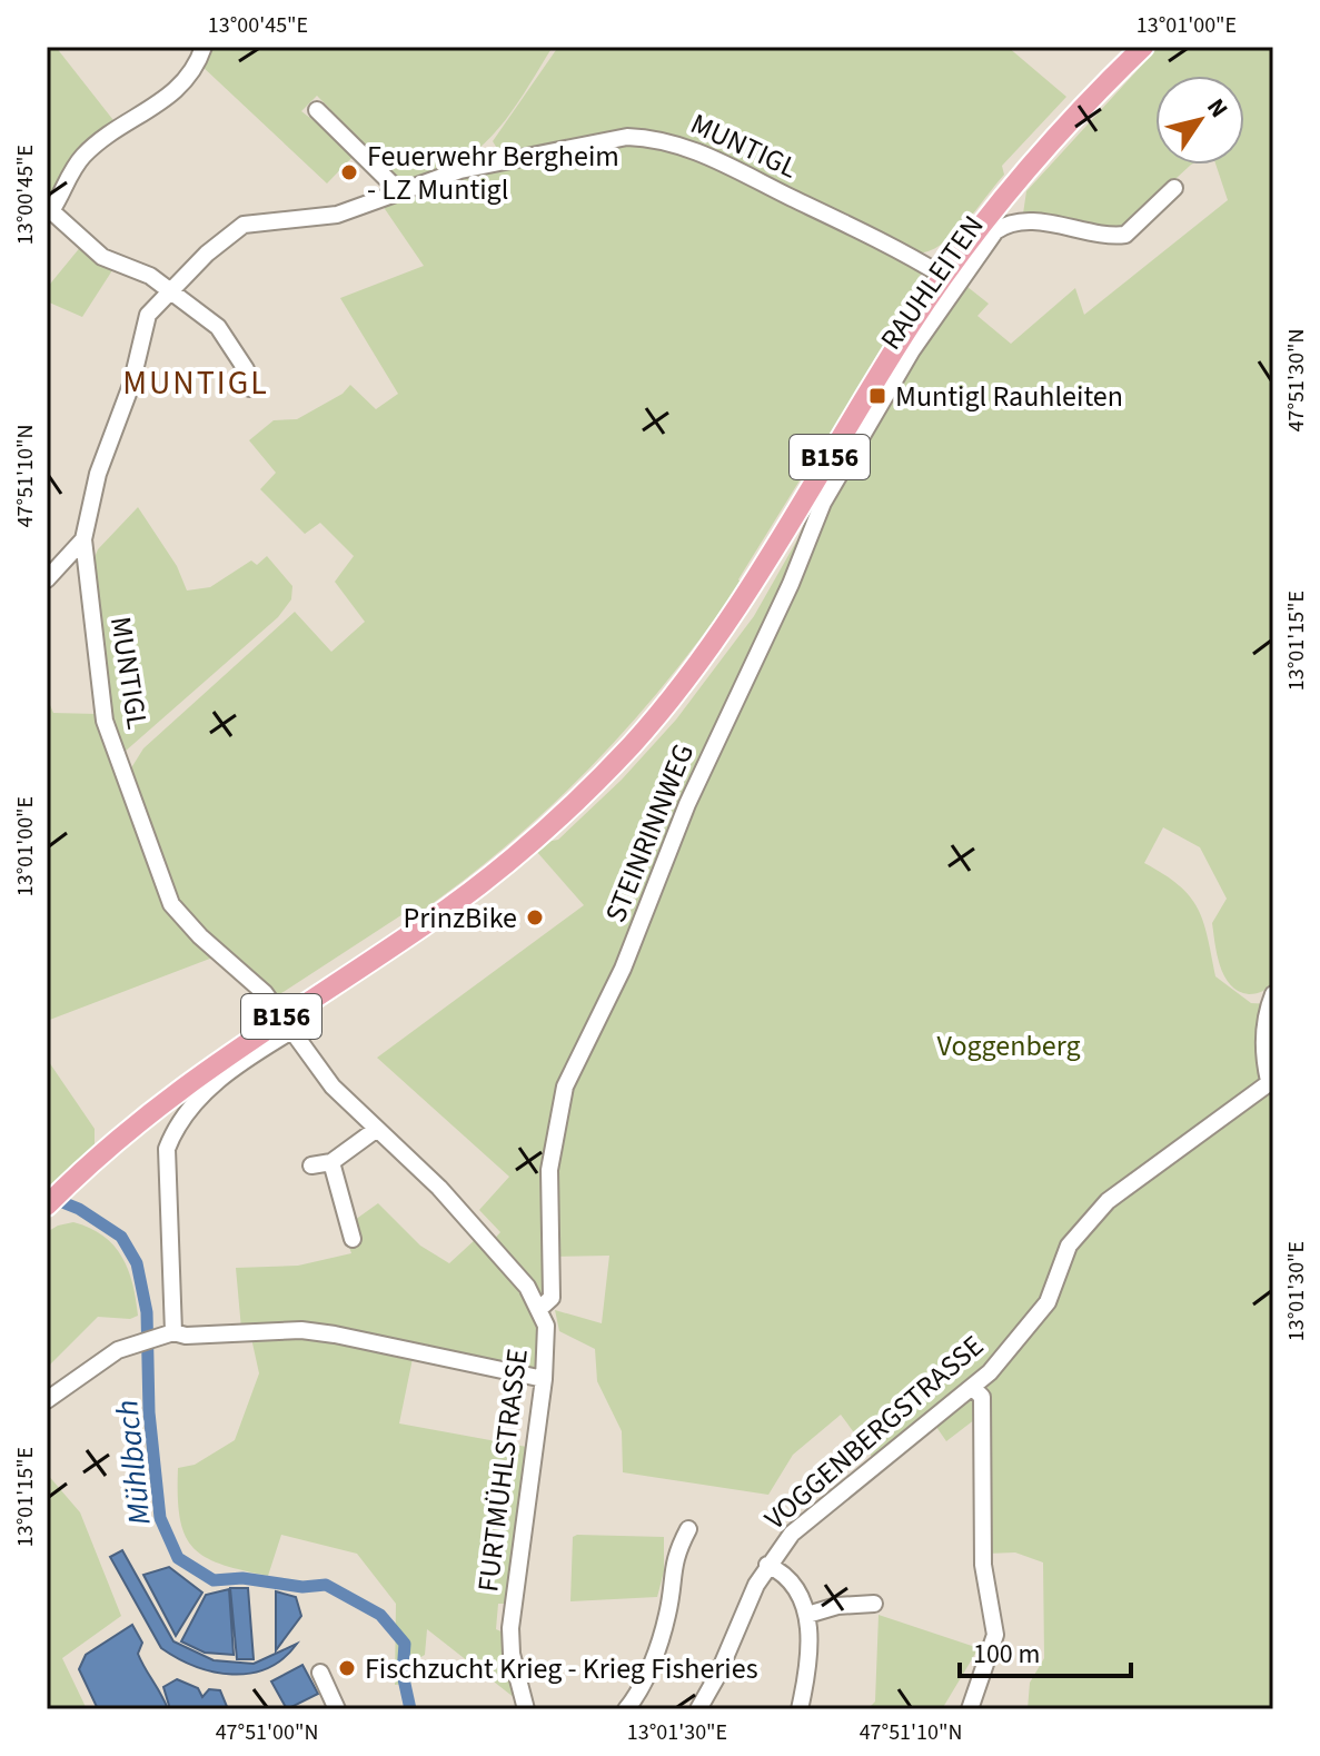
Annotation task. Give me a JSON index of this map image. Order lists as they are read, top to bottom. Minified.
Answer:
{"streets":{"main road":["B156"],"street":["MUNTIGL","RAUHLEITEN","STEINRINNWEG","VOGGENBERGSTRASSE","FURTMÜHLSTRASSE"]},"crossings":[["MUNTIGL","B156"],["RAUHLEITEN","STEINRINNWEG"],["STEINRINNWEG","FURTMÜHLSTRASSE"]],"districts":["MUNTIGL"],"water":["Mühlbach"],"parks":["Voggenberg"],"places":{"other":["Feuerwehr Bergheim - LZ Muntigl","PrinzBike","Fischzucht Krieg - Krieg Fisheries"],"transit":["Muntigl Rauhleiten"]},"scale_bar":"100 m","north":"top right","coordinates":["13°00'45\"E","13°01'00\"E","47°51'30\"N","47°51'10\"N","13°01'15\"E","13°01'30\"E","47°51'00\"N"]}
